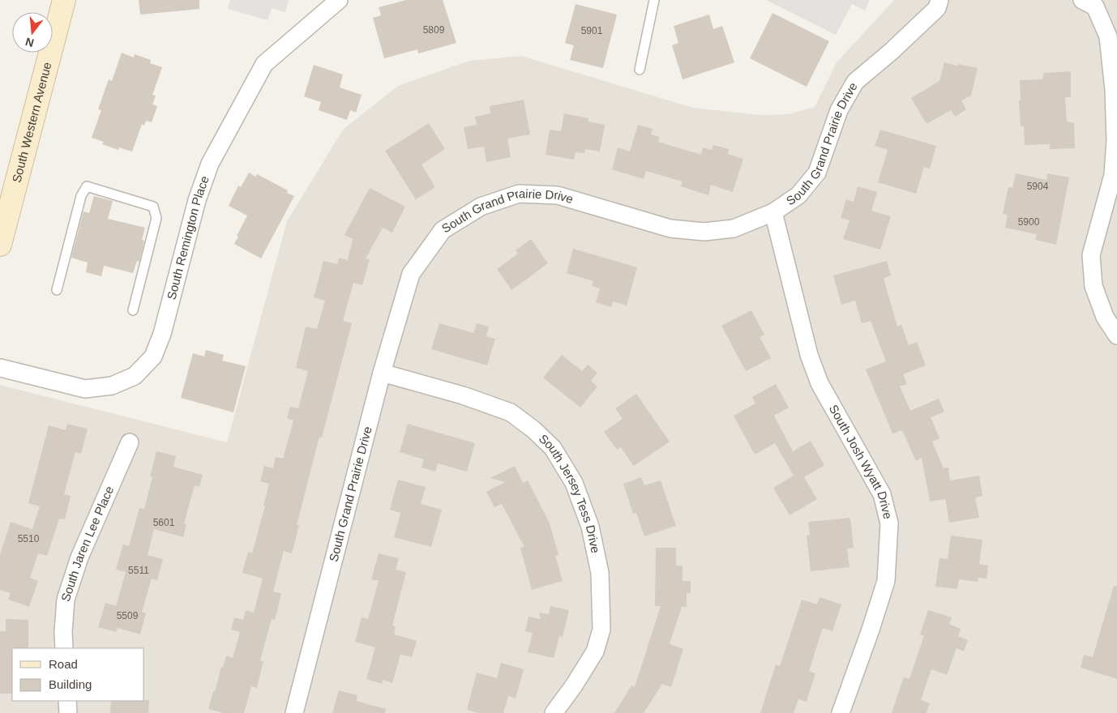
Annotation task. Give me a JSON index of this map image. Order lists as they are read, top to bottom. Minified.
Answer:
{"streets":{"main road":["South Western Avenue"],"street":["South Grand Prairie Drive","South Remington Place","South Josh Wyatt Drive","South Jersey Tess Drive","South Jaren Lee Place"]},"crossings":[["South Grand Prairie Drive","South Josh Wyatt Drive"],["South Grand Prairie Drive","South Jersey Tess Drive"]],"house_numbers":["5809","5901","5904","5900","5601","5510","5511","5509"],"legend":["Road","Building"],"north":"bottom"}
